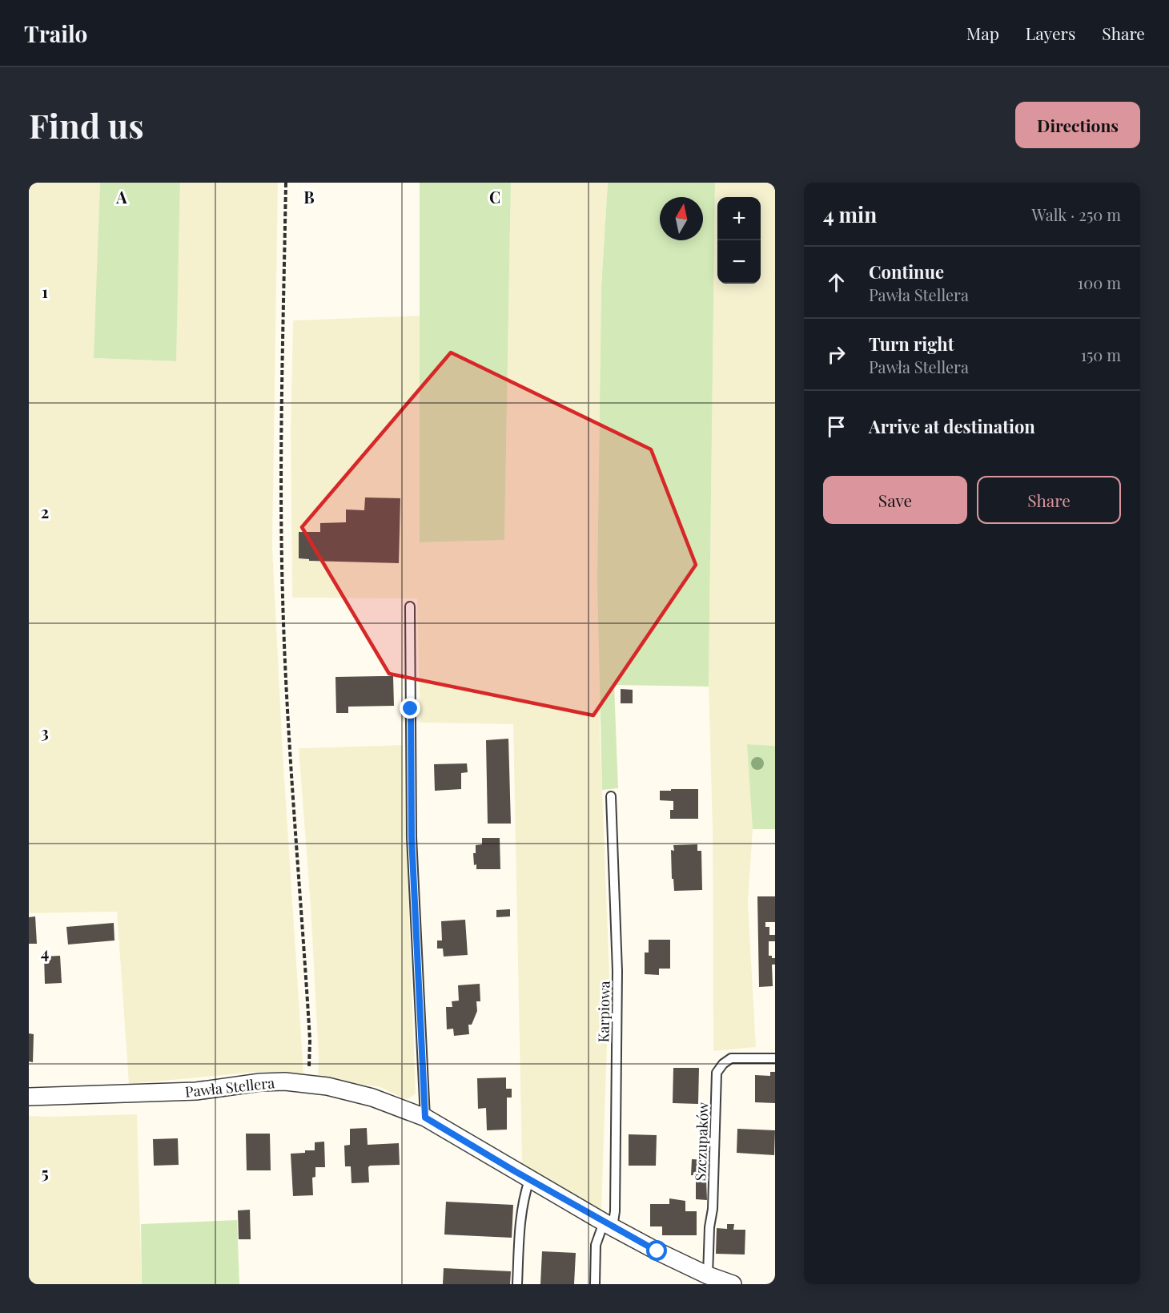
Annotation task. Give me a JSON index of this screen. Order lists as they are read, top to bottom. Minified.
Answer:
{"streets":{"street":["Pawła Stellera"],"lane":["Karpiowa","Szczupaków"]},"crossings":[["Karpiowa","Pawła Stellera"],["Pawła Stellera","Szczupaków"]],"north":"top","page":{"header":"Trailo","nav":["Map","Layers","Share"],"buttons":["Directions",["Save","Share"]],"title":"Find us","heading":["4 min","Walk · 250 m"],"map_buttons":["+","−"],"list":[["Continue","Pawła Stellera","100 m"],["Turn right","Pawła Stellera","150 m"],"Arrive at destination"]},"grid":{"columns":["A","B","C"],"rows":["1","2","3","4","5"]}}
